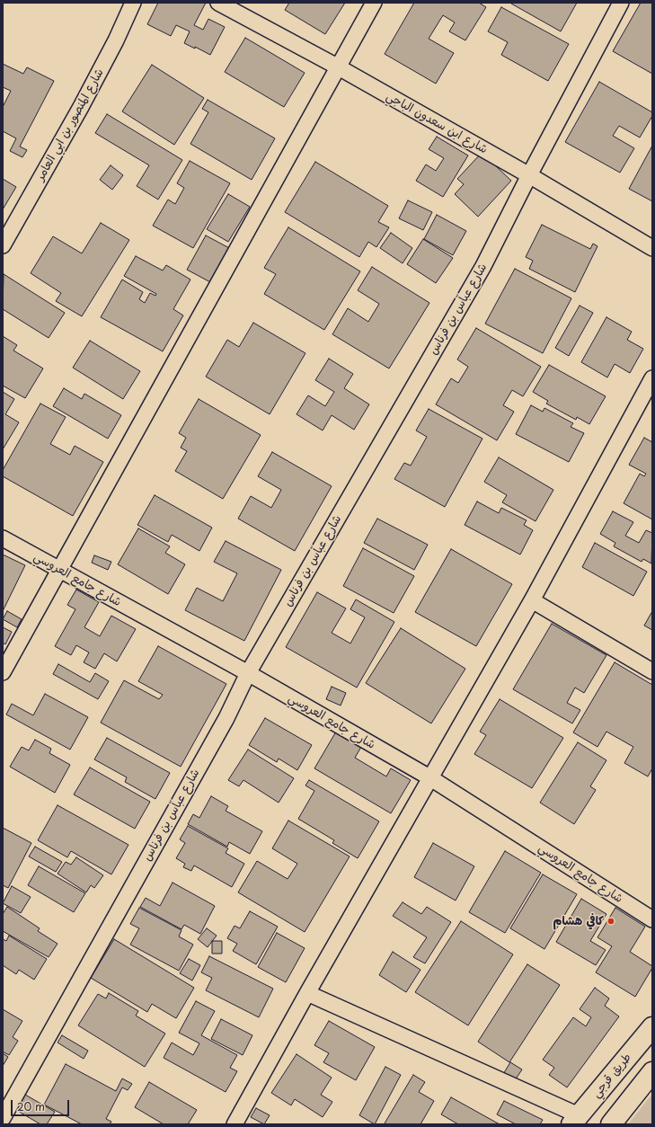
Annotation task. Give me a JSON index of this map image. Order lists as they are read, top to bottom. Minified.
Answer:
{"streets":{"highway":["طريق قرجي"],"street":["شارع ابن سعدون الباجي","شارع المنصور بن ابي العامر","شارع عباّس بن فرناس","شارع جامع العروسي"]},"crossings":[["شارع ابن سعدون الباجي","شارع عباّس بن فرناس"],["شارع عباّس بن فرناس","شارع جامع العروسي"]],"places":["كافي هشام"],"scale_bar":"20 m"}
